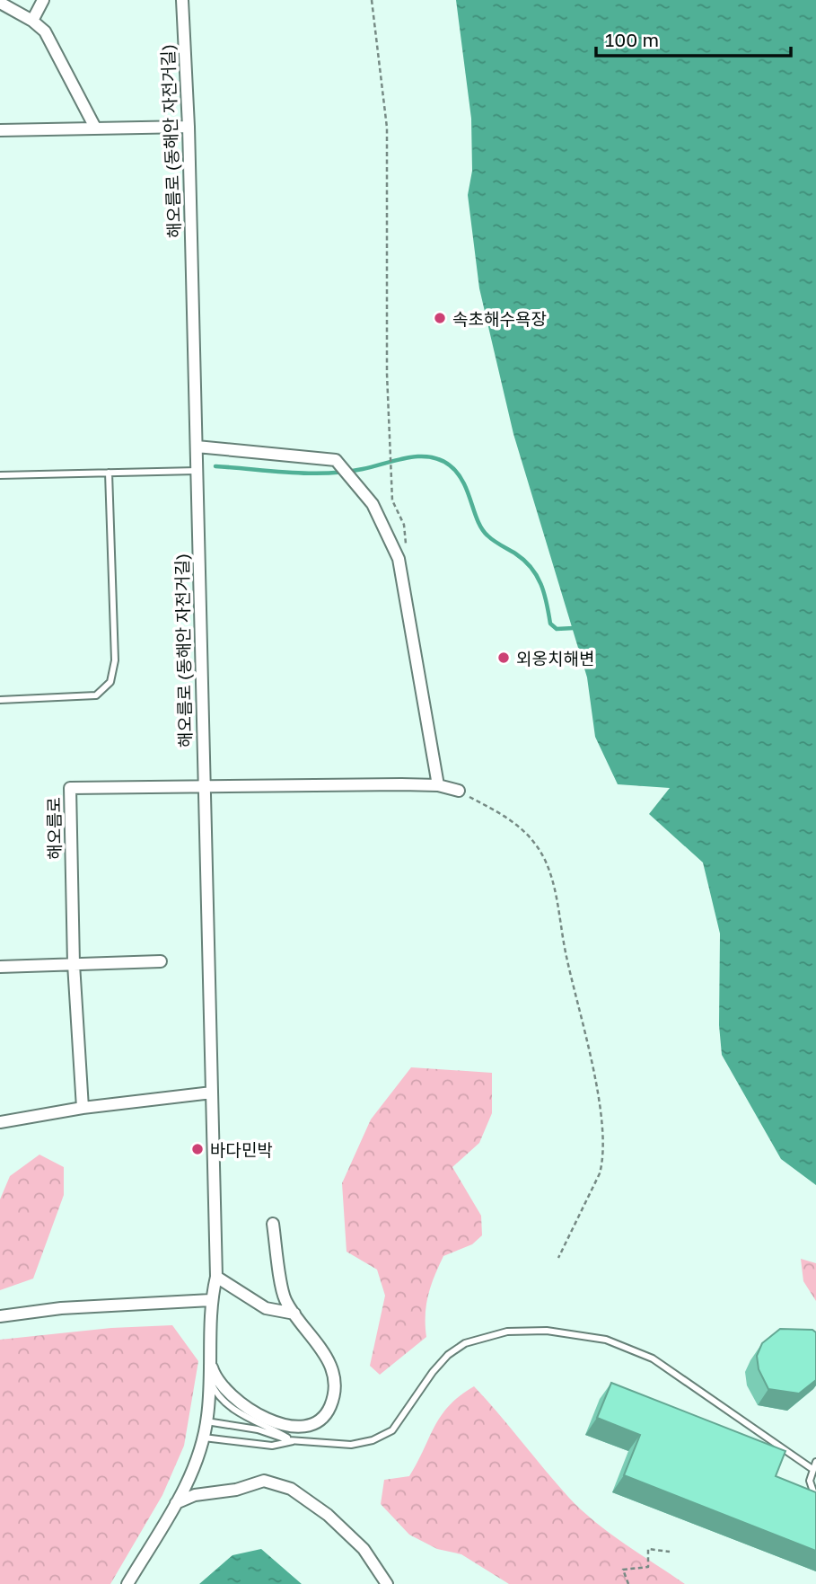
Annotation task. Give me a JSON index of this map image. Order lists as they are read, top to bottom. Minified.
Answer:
{"streets":{"street":["해오름로 (동해안 자전거길)","해오름로"]},"crossings":[["해오름로 (동해안 자전거길)","해오름로"]],"places":["속초해수욕장","외옹치해변","바다민박"],"scale_bar":"100 m"}
